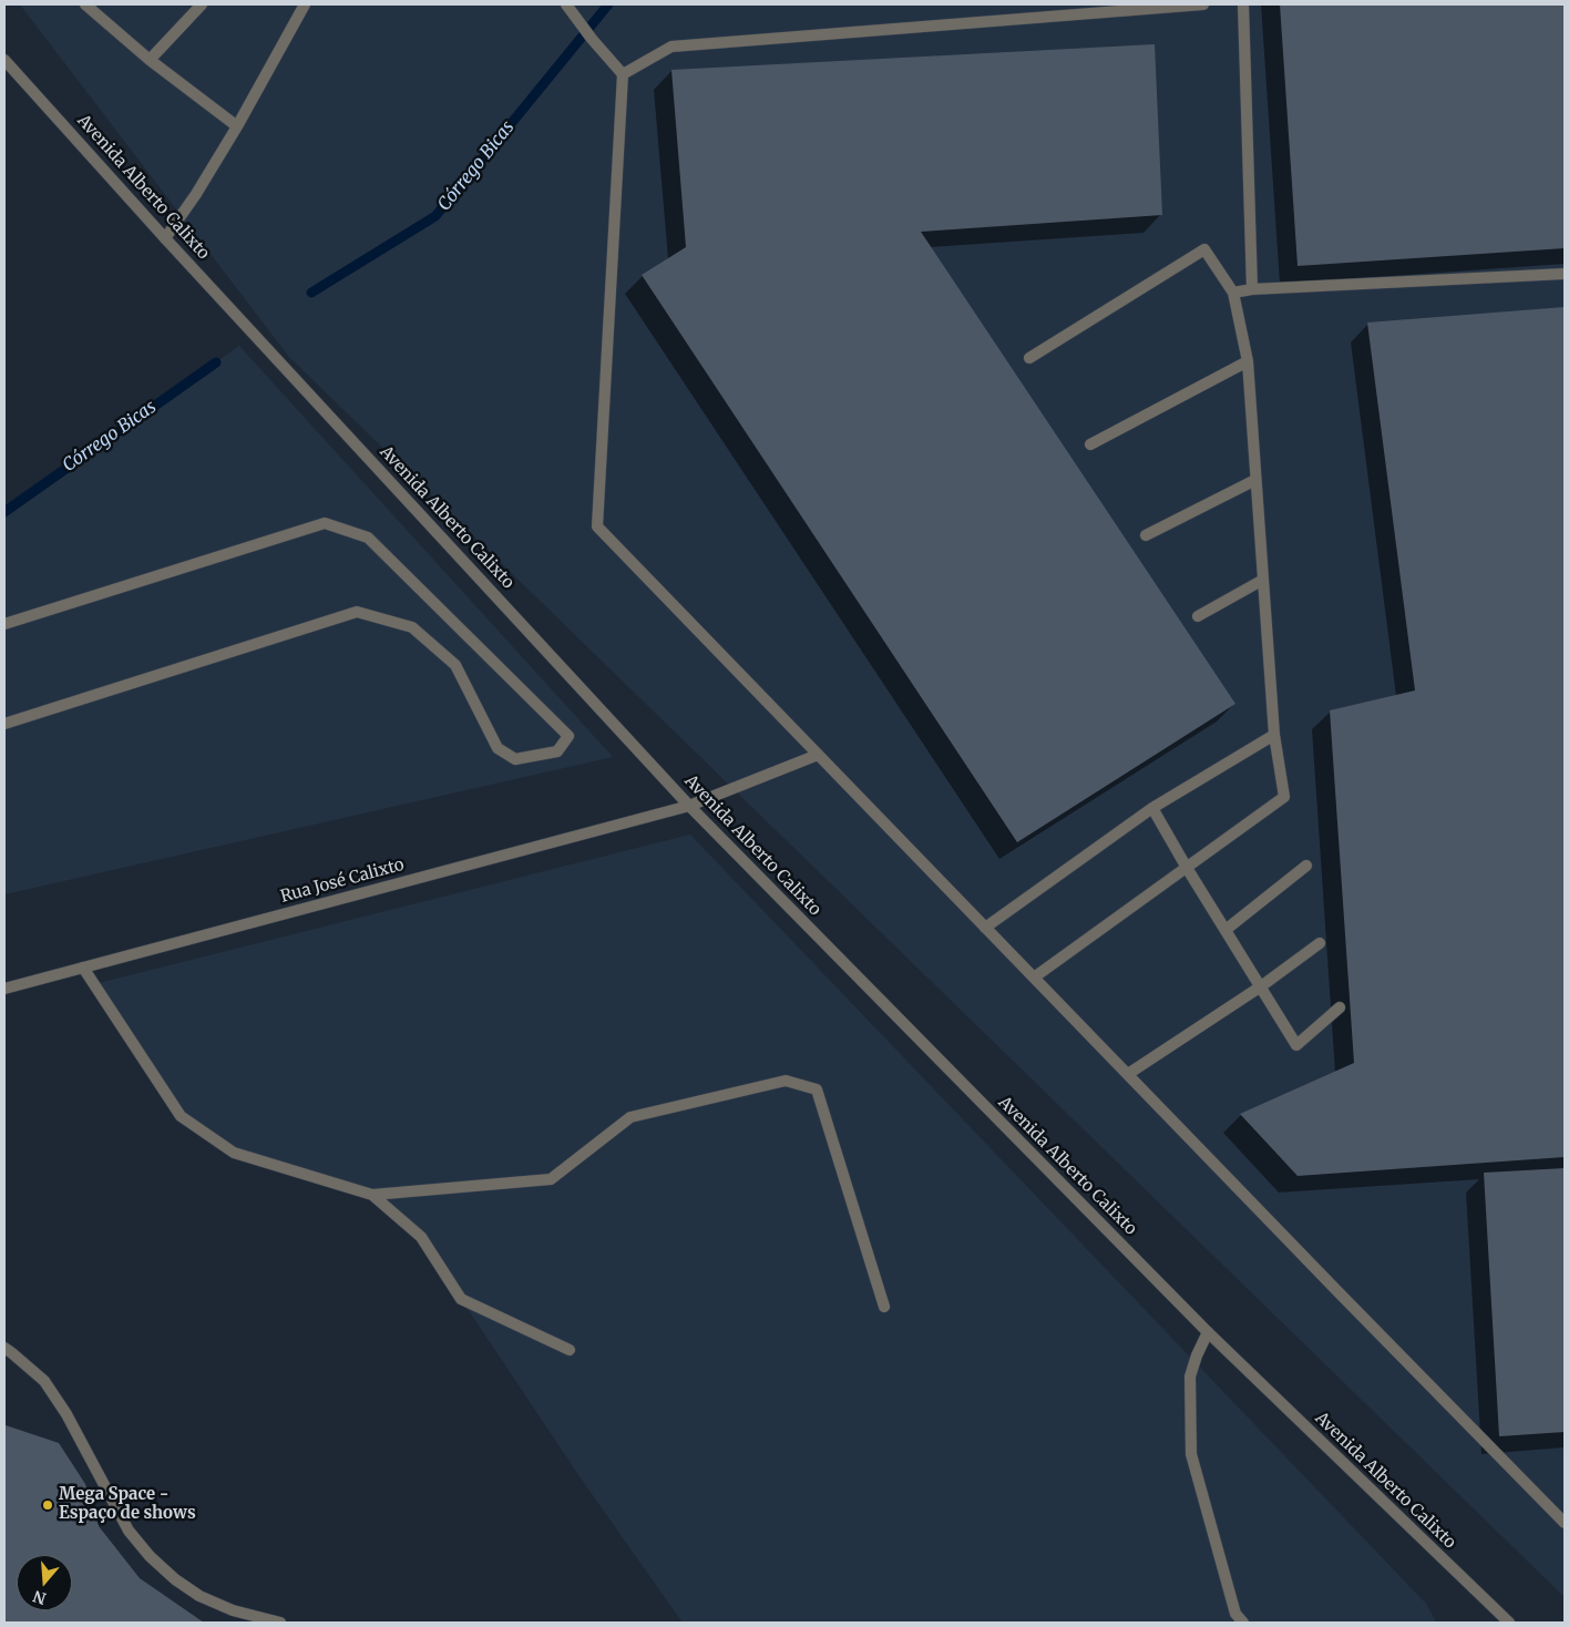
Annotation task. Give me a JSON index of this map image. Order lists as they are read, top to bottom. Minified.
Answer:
{"streets":{"street":["Avenida Alberto Calixto","Rua José Calixto"]},"crossings":[["Avenida Alberto Calixto","Rua José Calixto"]],"water":["Córrego Bicas"],"places":["Mega Space - Espaço de shows"],"north":"bottom"}
